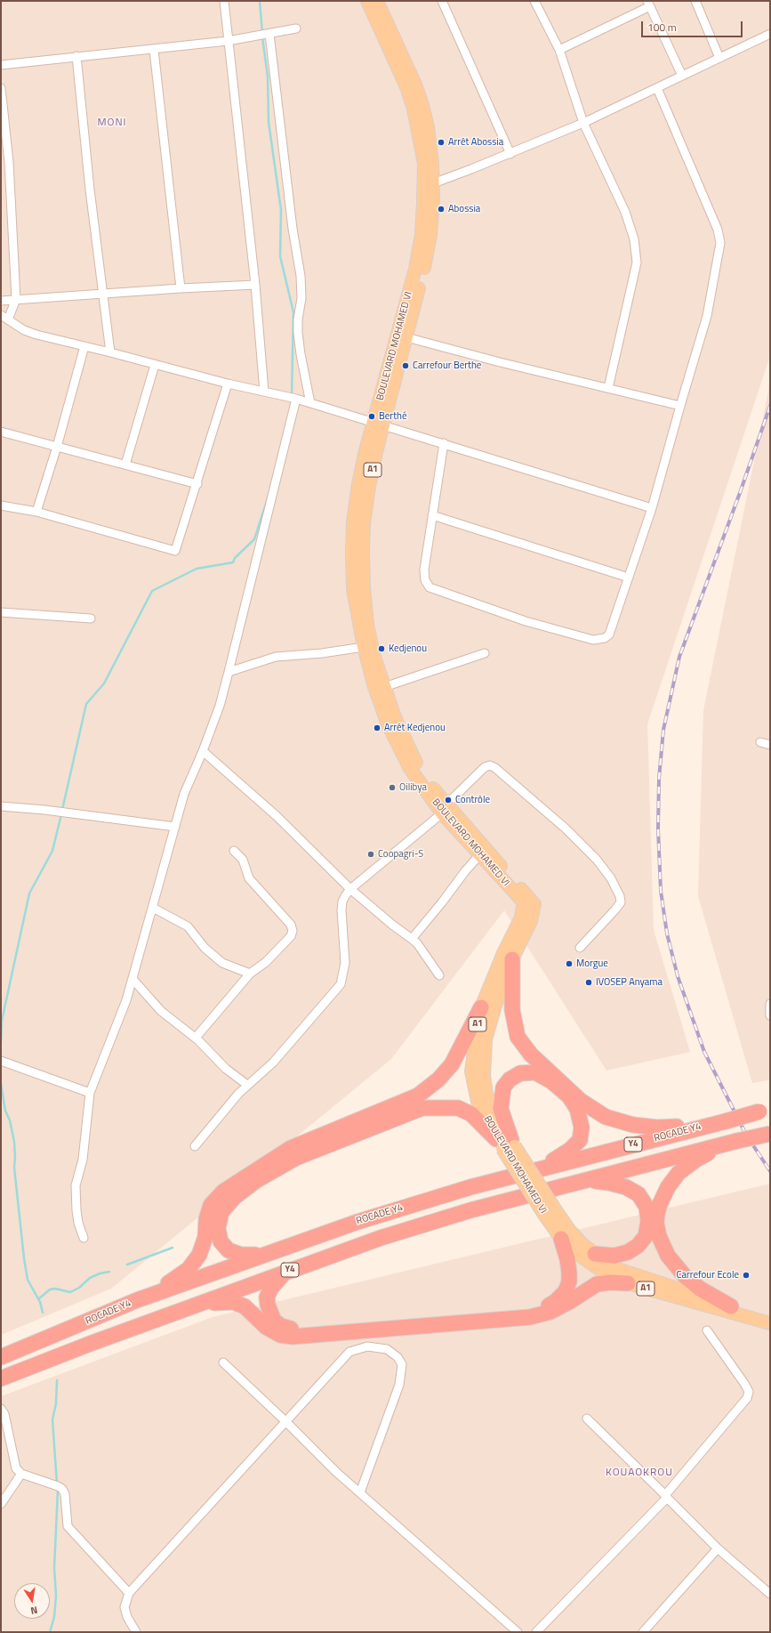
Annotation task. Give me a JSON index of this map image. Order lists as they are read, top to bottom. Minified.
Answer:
{"streets":{"highway":["ROCADE Y4","Y4"],"main road":["BOULEVARD MOHAMED VI","A1"]},"districts":["MONI","KOUAOKROU"],"places":["Arrêt Abossia","Abossia","Carrefour Berthe","Berthé","Kedjenou","Arrêt Kedjenou","Oilibya","Contrôle","Coopagri-S","Morgue","IVOSEP Anyama","Carrefour Ecole"],"scale_bar":"100 m","north":"bottom"}
